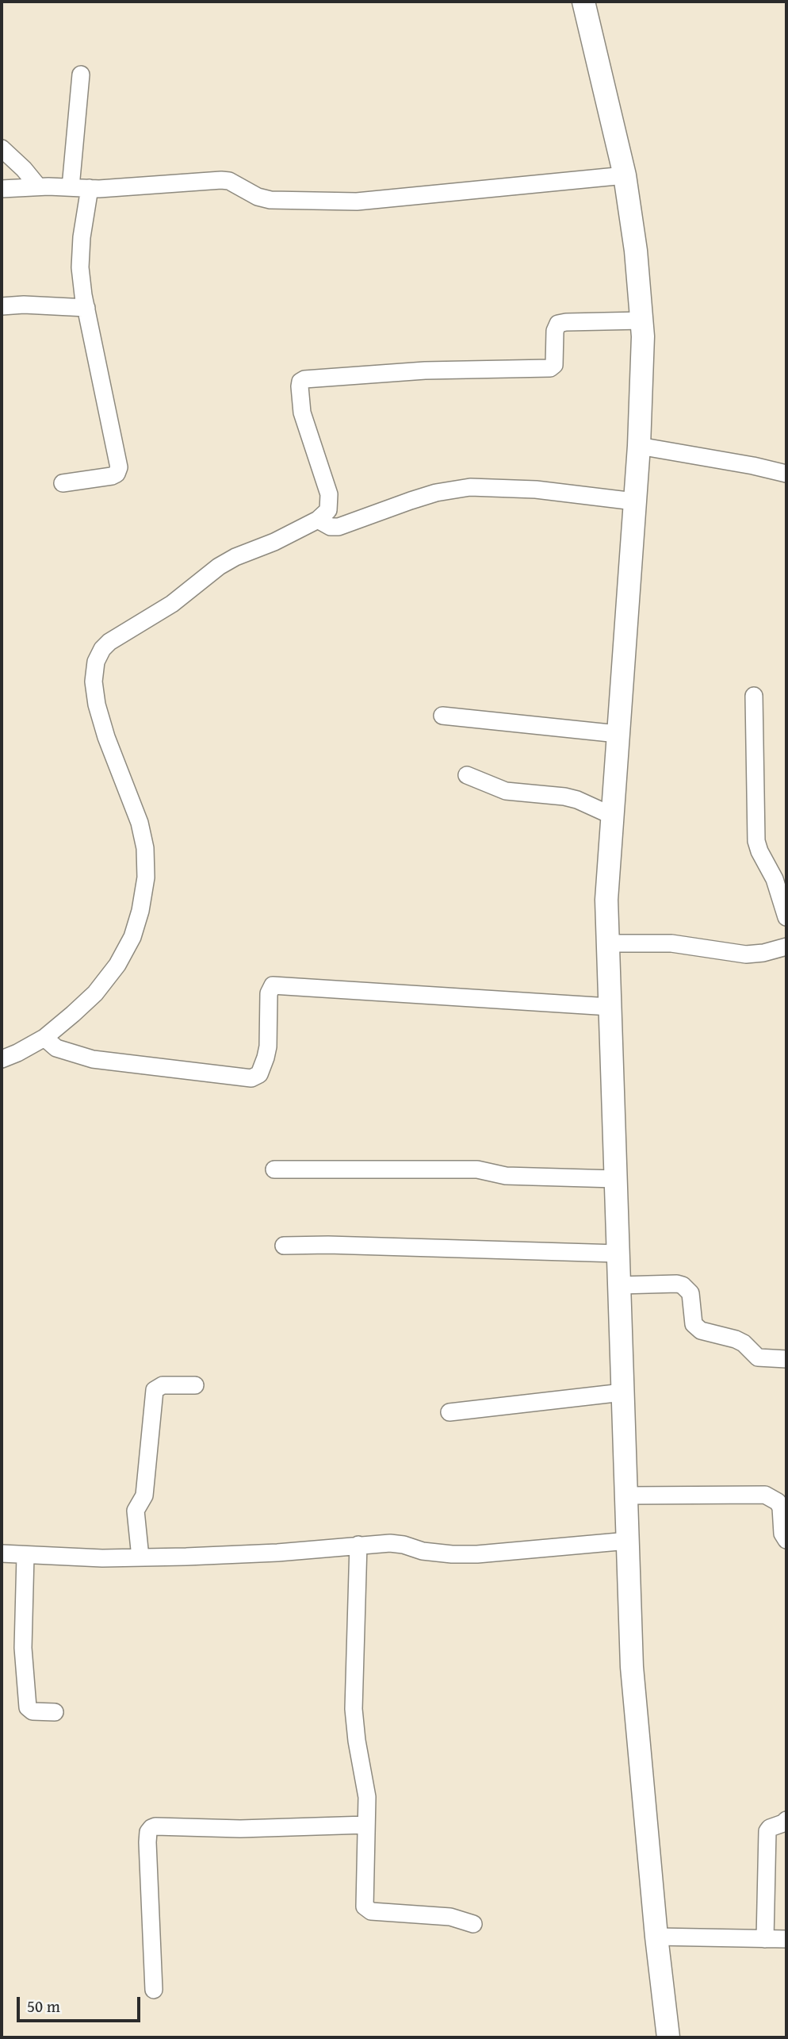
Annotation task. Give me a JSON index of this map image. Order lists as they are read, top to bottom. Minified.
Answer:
{"scale_bar":"50 m"}
